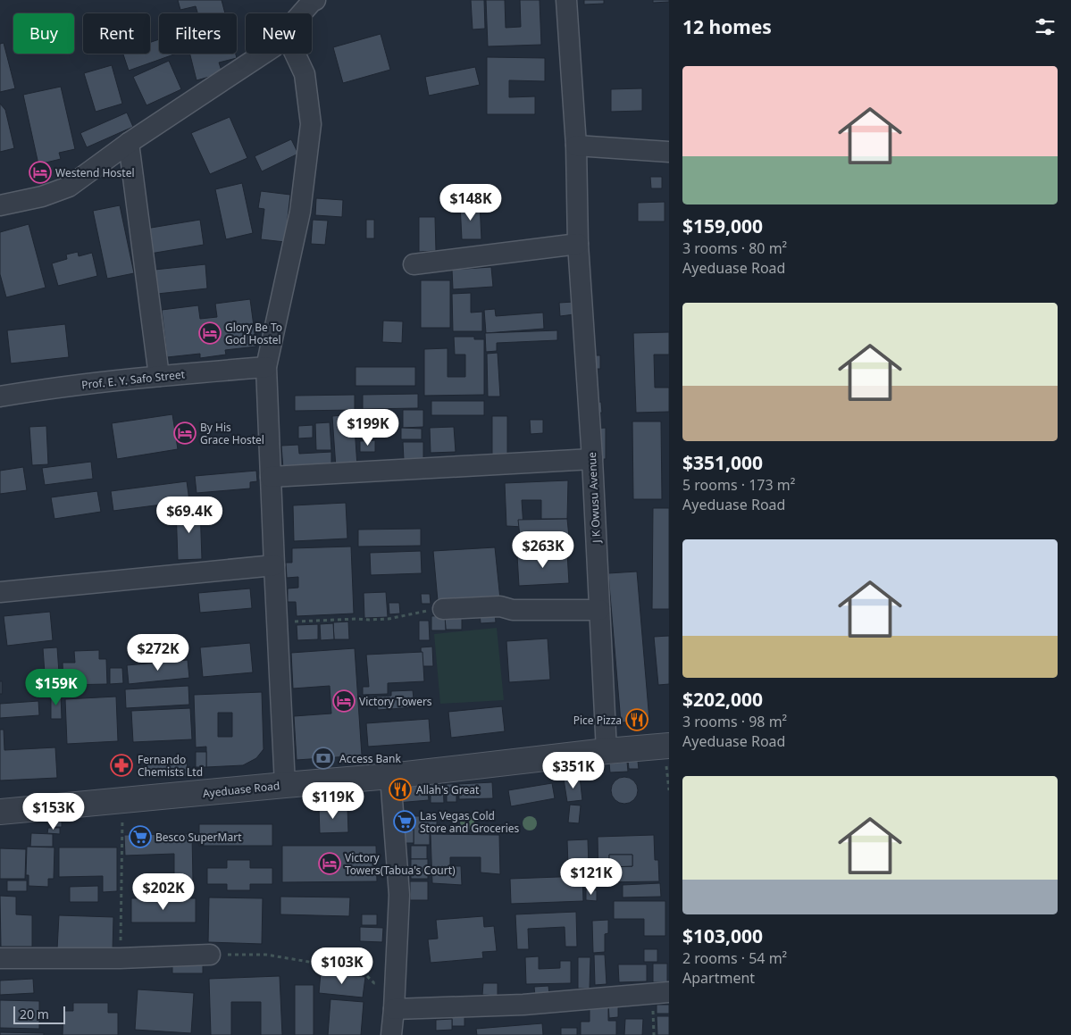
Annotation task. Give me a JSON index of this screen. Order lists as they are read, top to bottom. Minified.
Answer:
{"streets":{"street":["Prof. E. Y. Safo Street","J K Owusu Avenue","Ayeduase Road"]},"crossings":[["J K Owusu Avenue","Ayeduase Road"]],"places":{"hotel":["Westend Hostel","Glory Be To God Hostel","By His Grace Hostel","Victory Towers","Victory Towers(Tabua's Court)"],"restaurant":["Pice Pizza","Allah's Great"],"bank":["Access Bank"],"pharmacy":["Fernando Chemists Ltd"],"supermarket":["Las Vegas Cold Store and Groceries","Besco SuperMart"]},"scale_bar":"20 m","page":{"heading":"12 homes","chip":["Buy","Rent","Filters","New"],"list":[{"name":"$159,000","note":"3 rooms · 80 m² · Ayeduase Road"},{"name":"$351,000","note":"5 rooms · 173 m² · Ayeduase Road"},{"name":"$202,000","note":"3 rooms · 98 m² · Ayeduase Road"},{"name":"$103,000","note":"2 rooms · 54 m² · Apartment"}],"price":["$148K","$199K","$69.4K","$263K","$272K","$159K","$351K","$119K","$153K","$121K","$202K","$103K"],"scale":"20 m"}}
